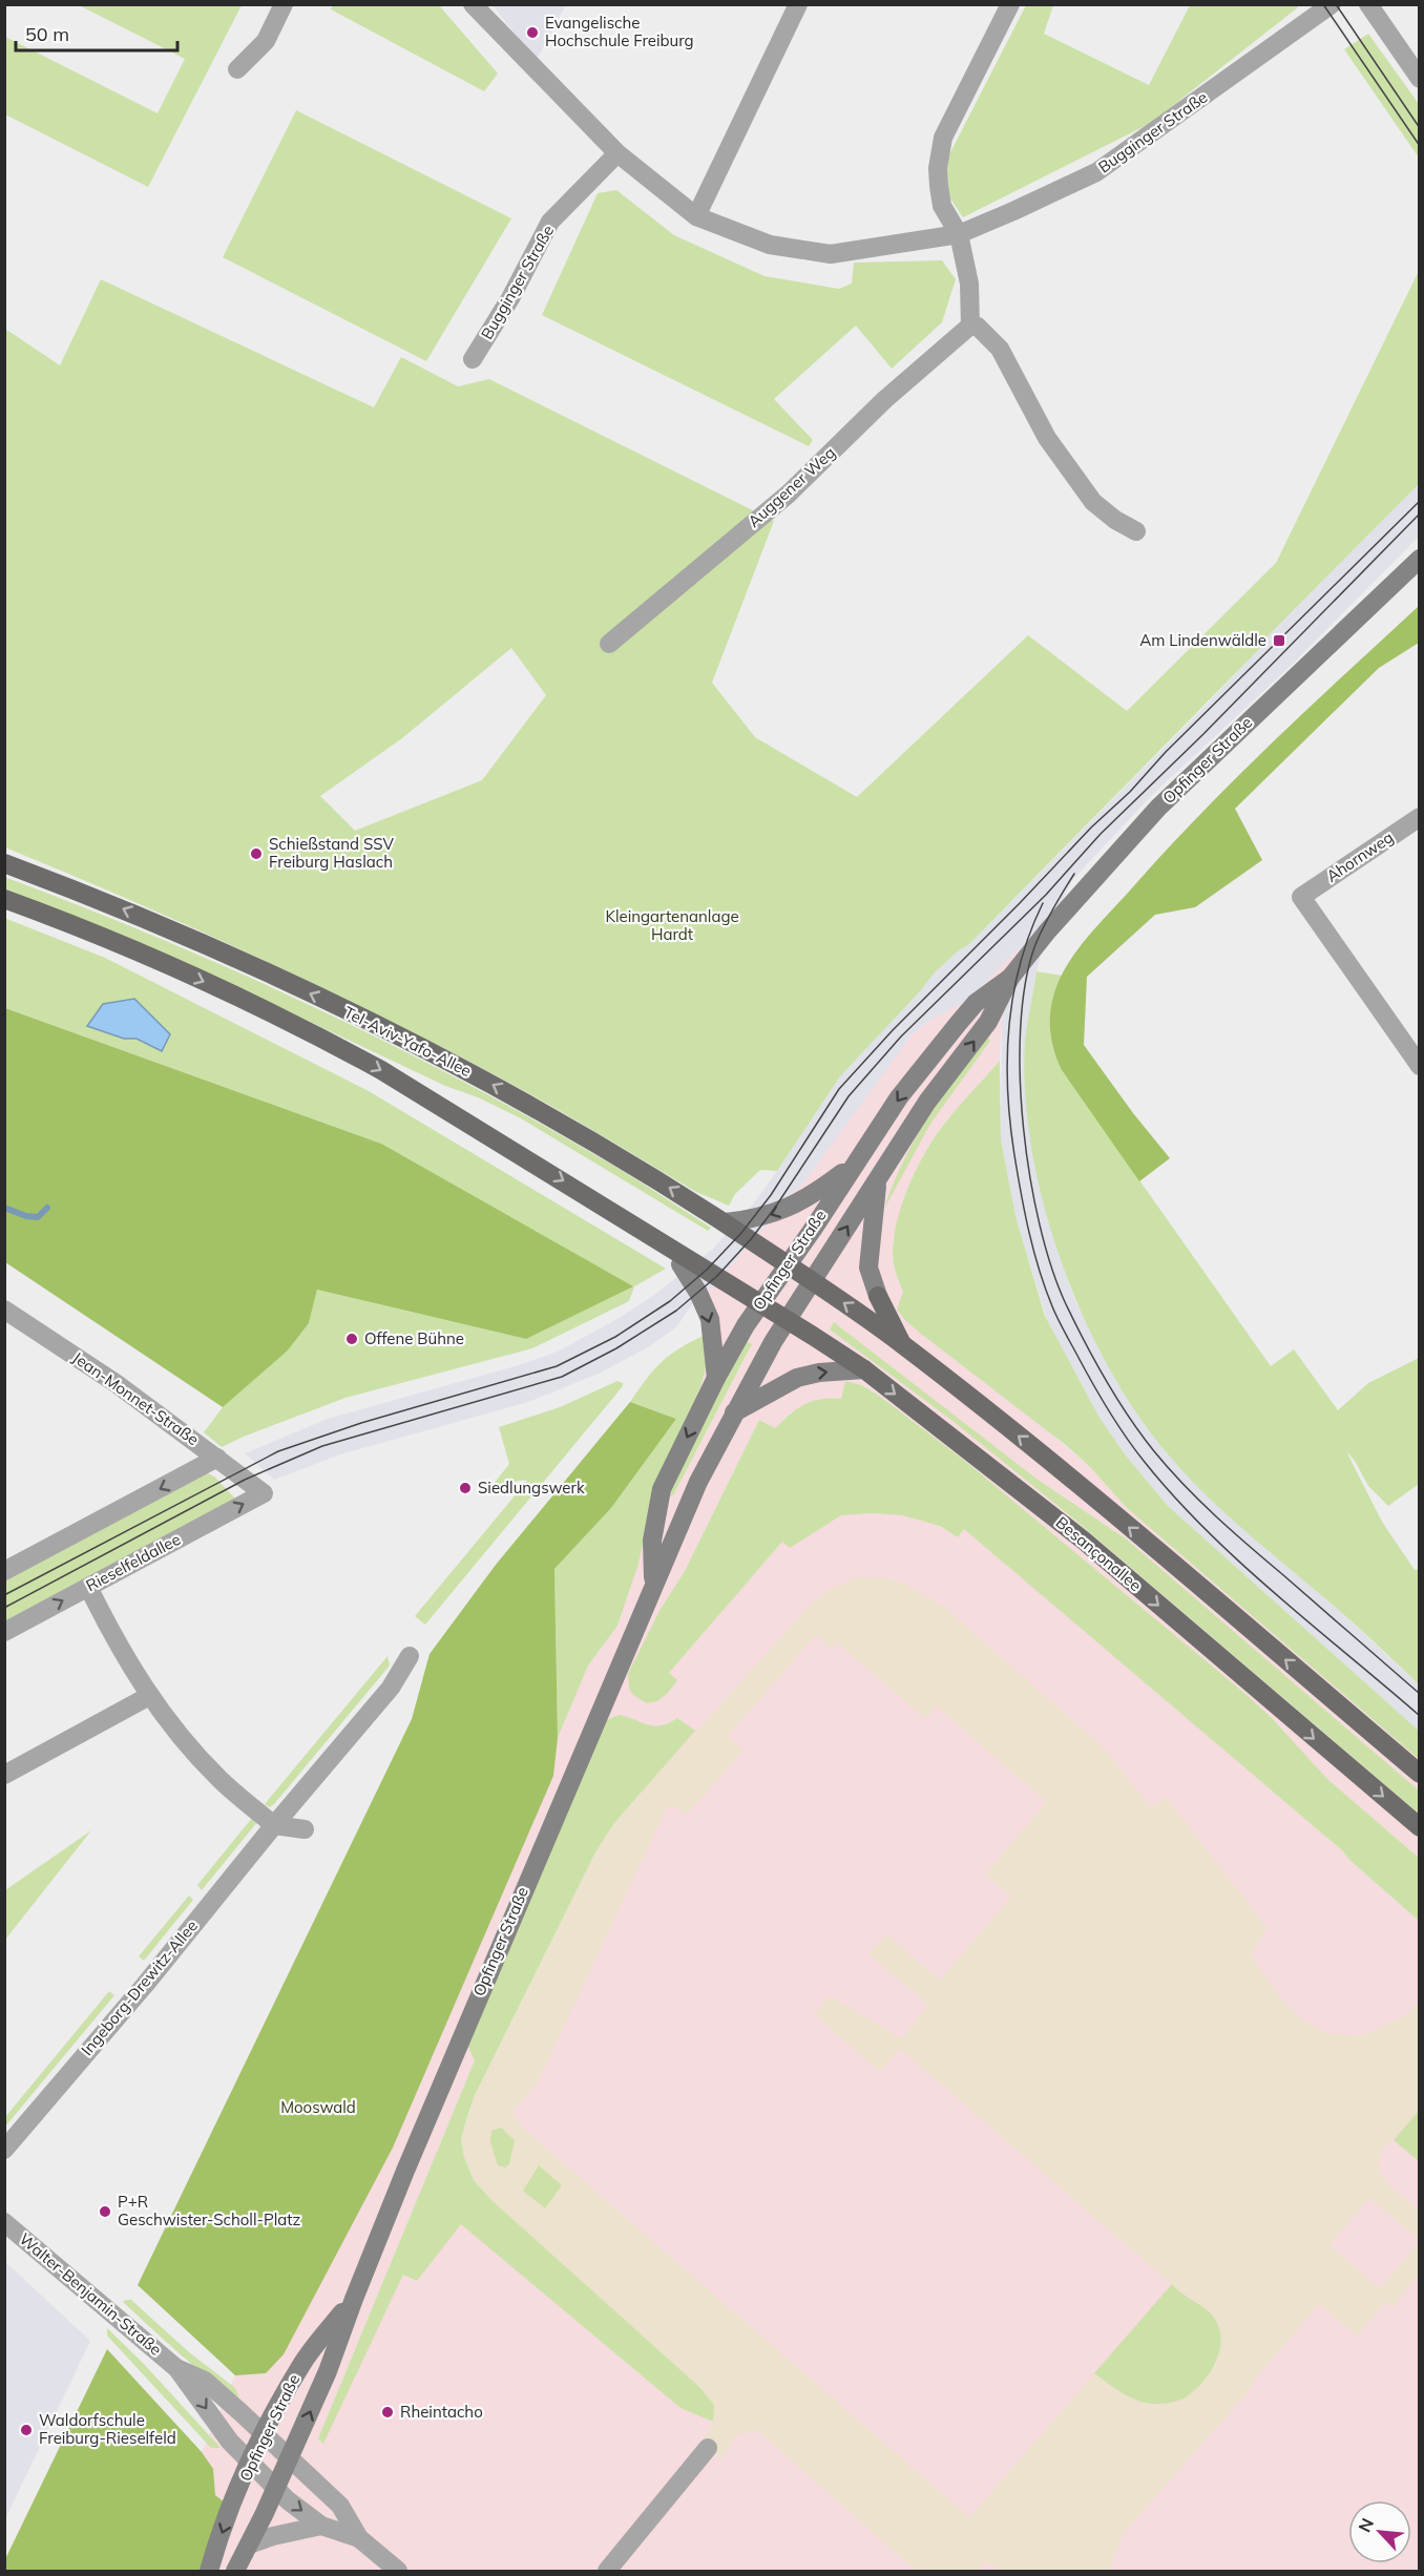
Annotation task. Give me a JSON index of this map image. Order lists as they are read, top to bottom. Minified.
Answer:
{"streets":{"main road":["Opfinger Straße","Tel-Aviv-Yafo-Allee","Besançonallee"],"street":["Bugginger Straße","Auggener Weg","Ahornweg","Jean-Monnet-Straße","Rieselfeldallee","Ingeborg-Drewitz-Allee","Walter-Benjamin-Straße"]},"crossings":[["Opfinger Straße","Tel-Aviv-Yafo-Allee"],["Opfinger Straße","Besançonallee"],["Opfinger Straße","Walter-Benjamin-Straße"],["Jean-Monnet-Straße","Rieselfeldallee"]],"parks":["Kleingartenanlage Hardt","Mooswald"],"places":{"other":["Evangelische Hochschule Freiburg","Schießstand SSV Freiburg Haslach","Offene Bühne","Siedlungswerk","P+R Geschwister-Scholl-Platz","Rheintacho","Waldorfschule Freiburg-Rieselfeld"],"transit":["Am Lindenwäldle"]},"scale_bar":"50 m","north":"top left"}
